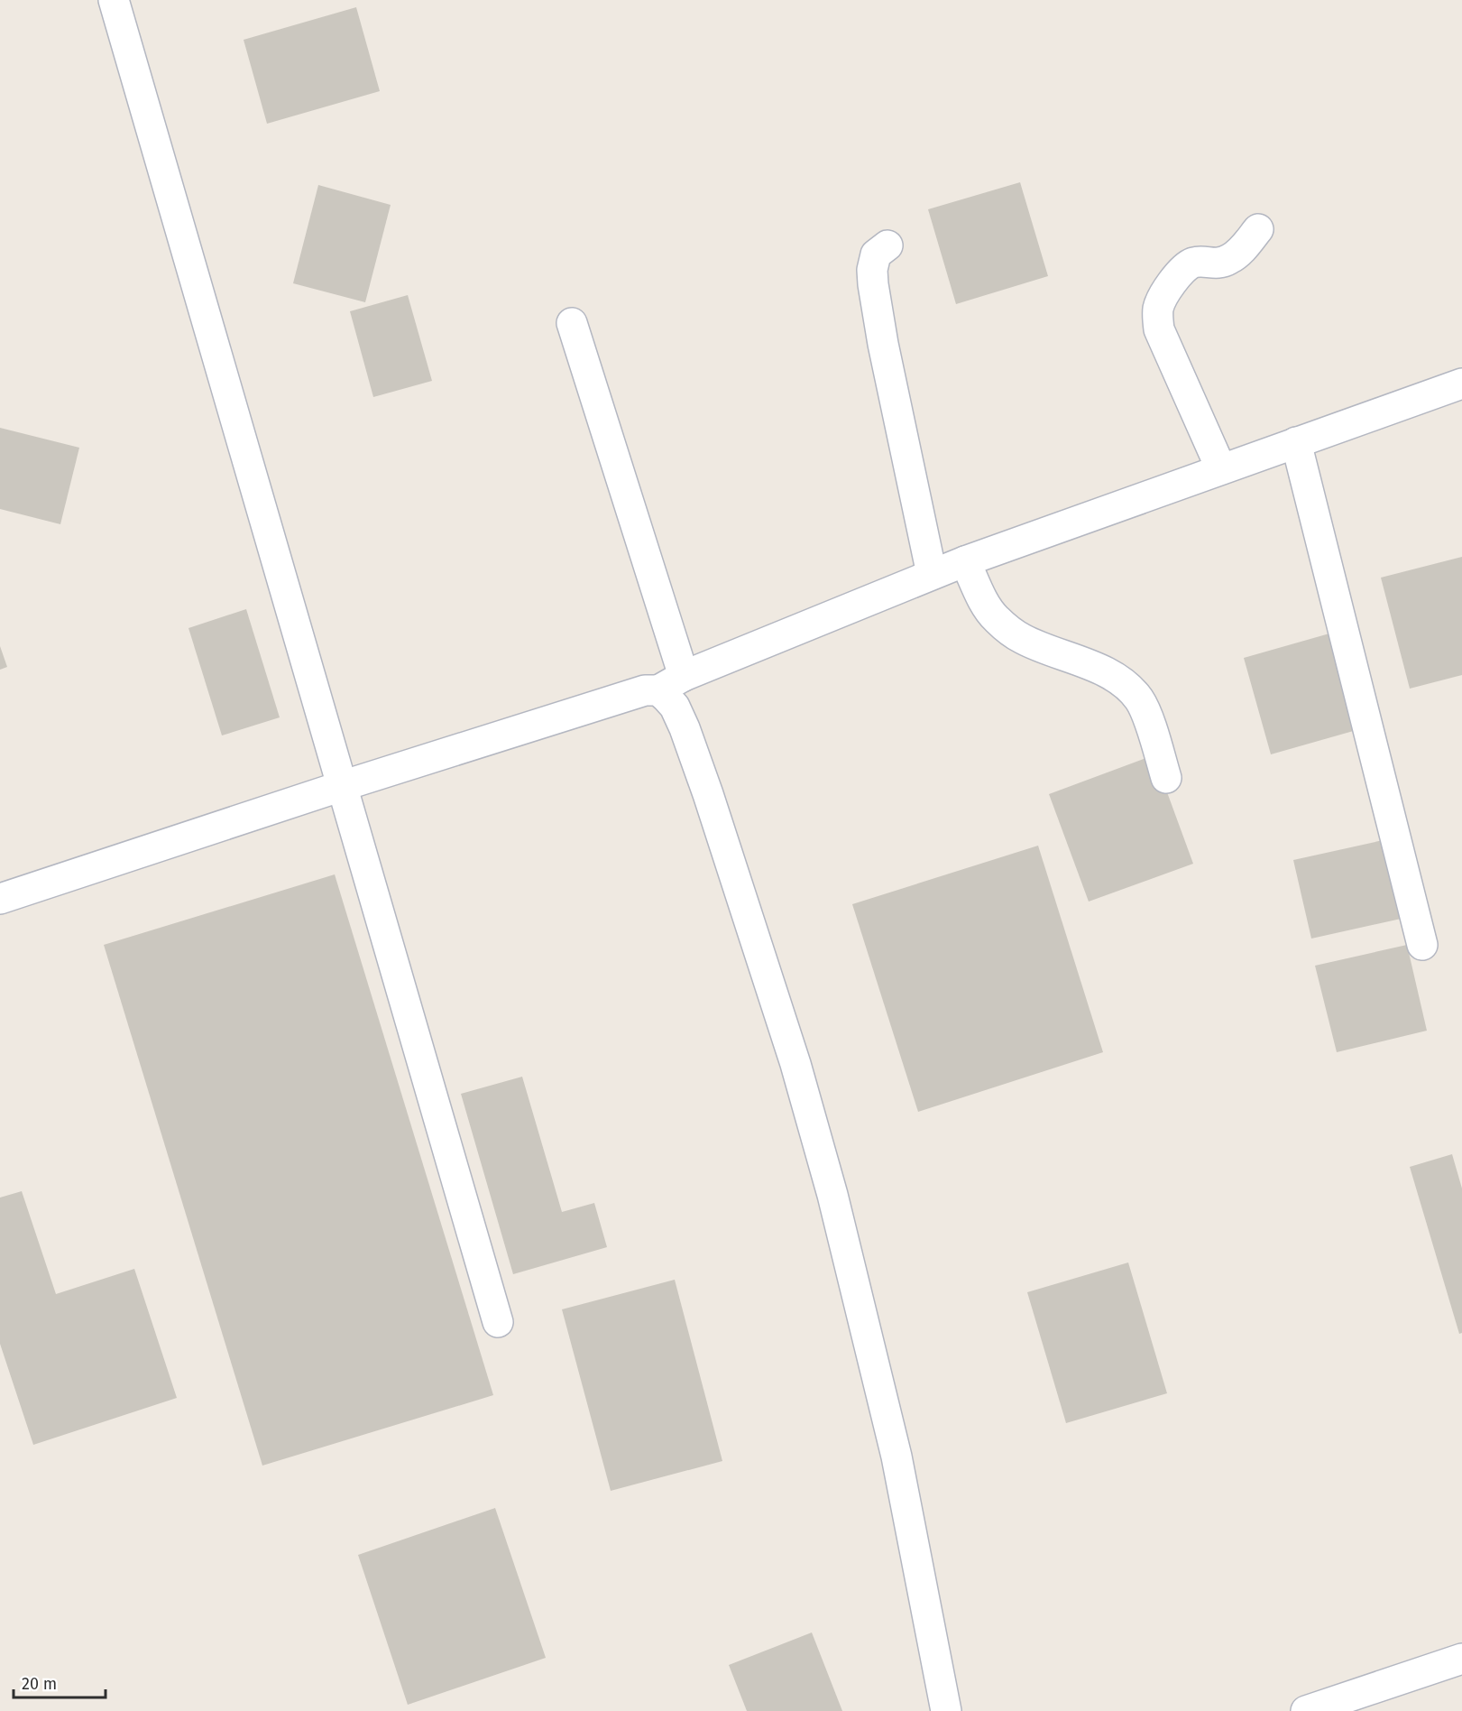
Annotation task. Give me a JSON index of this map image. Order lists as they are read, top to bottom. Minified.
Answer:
{"scale_bar":"20 m"}
